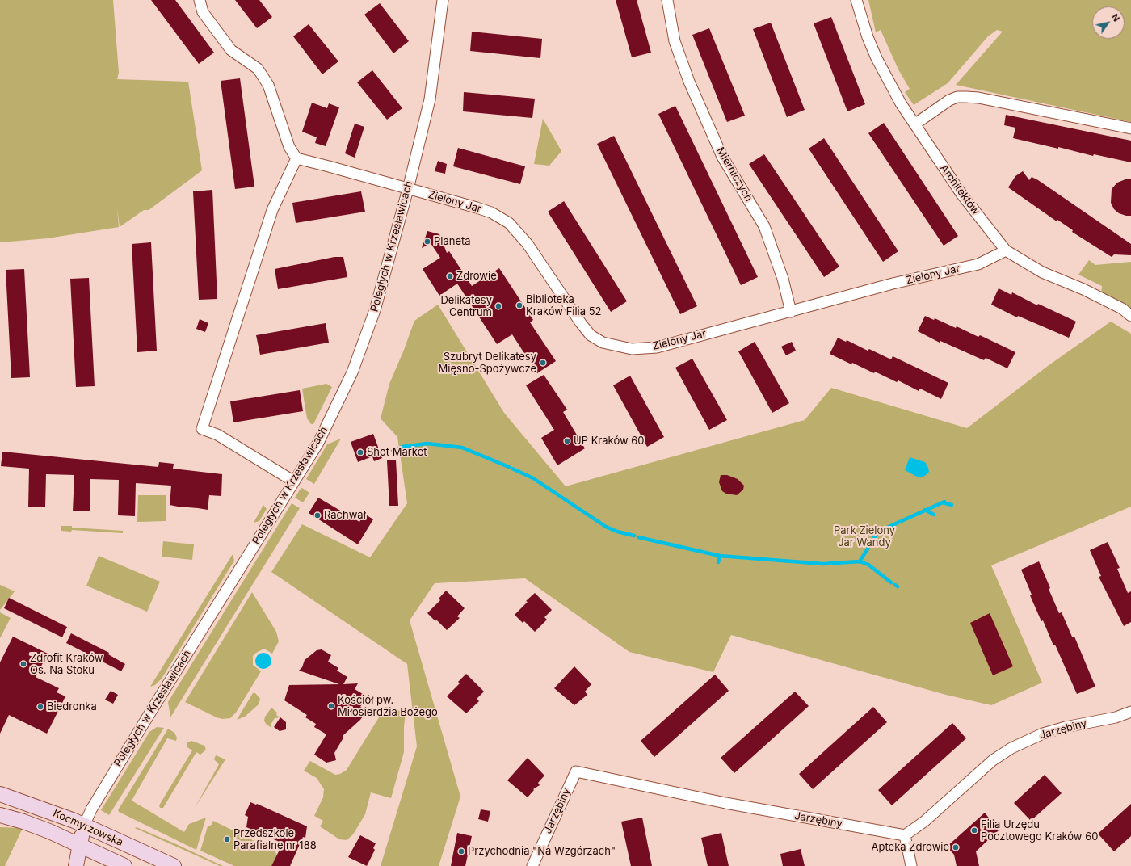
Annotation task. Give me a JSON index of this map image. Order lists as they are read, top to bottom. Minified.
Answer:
{"streets":{"main road":["Kocmyrzowska"],"street":["Mierniczych","Architektów","Zielony Jar","Poległych w Krzesławicach","Jarzębiny"]},"crossings":[["Mierniczych","Zielony Jar"],["Architektów","Zielony Jar"],["Zielony Jar","Poległych w Krzesławicach"],["Poległych w Krzesławicach","Kocmyrzowska"]],"parks":["Park Zielony Jar Wandy"],"places":["Planeta","Zdrowie","Biblioteka Kraków Filia 52","Delikatesy Centrum","Szubryt Delikatesy Mięsno-Spożywcze","UP Kraków 60","Shot Market","Rachwał","Zdrofit Kraków Os. Na Stoku","Kościół pw. Miłosierdzia Bożego","Biedronka","Filia Urzędu Pocztowego Kraków 60","Przedszkole Parafialne nr 188","Apteka Zdrowie","Przychodnia \"Na Wzgórzach\""],"north":"top right"}
